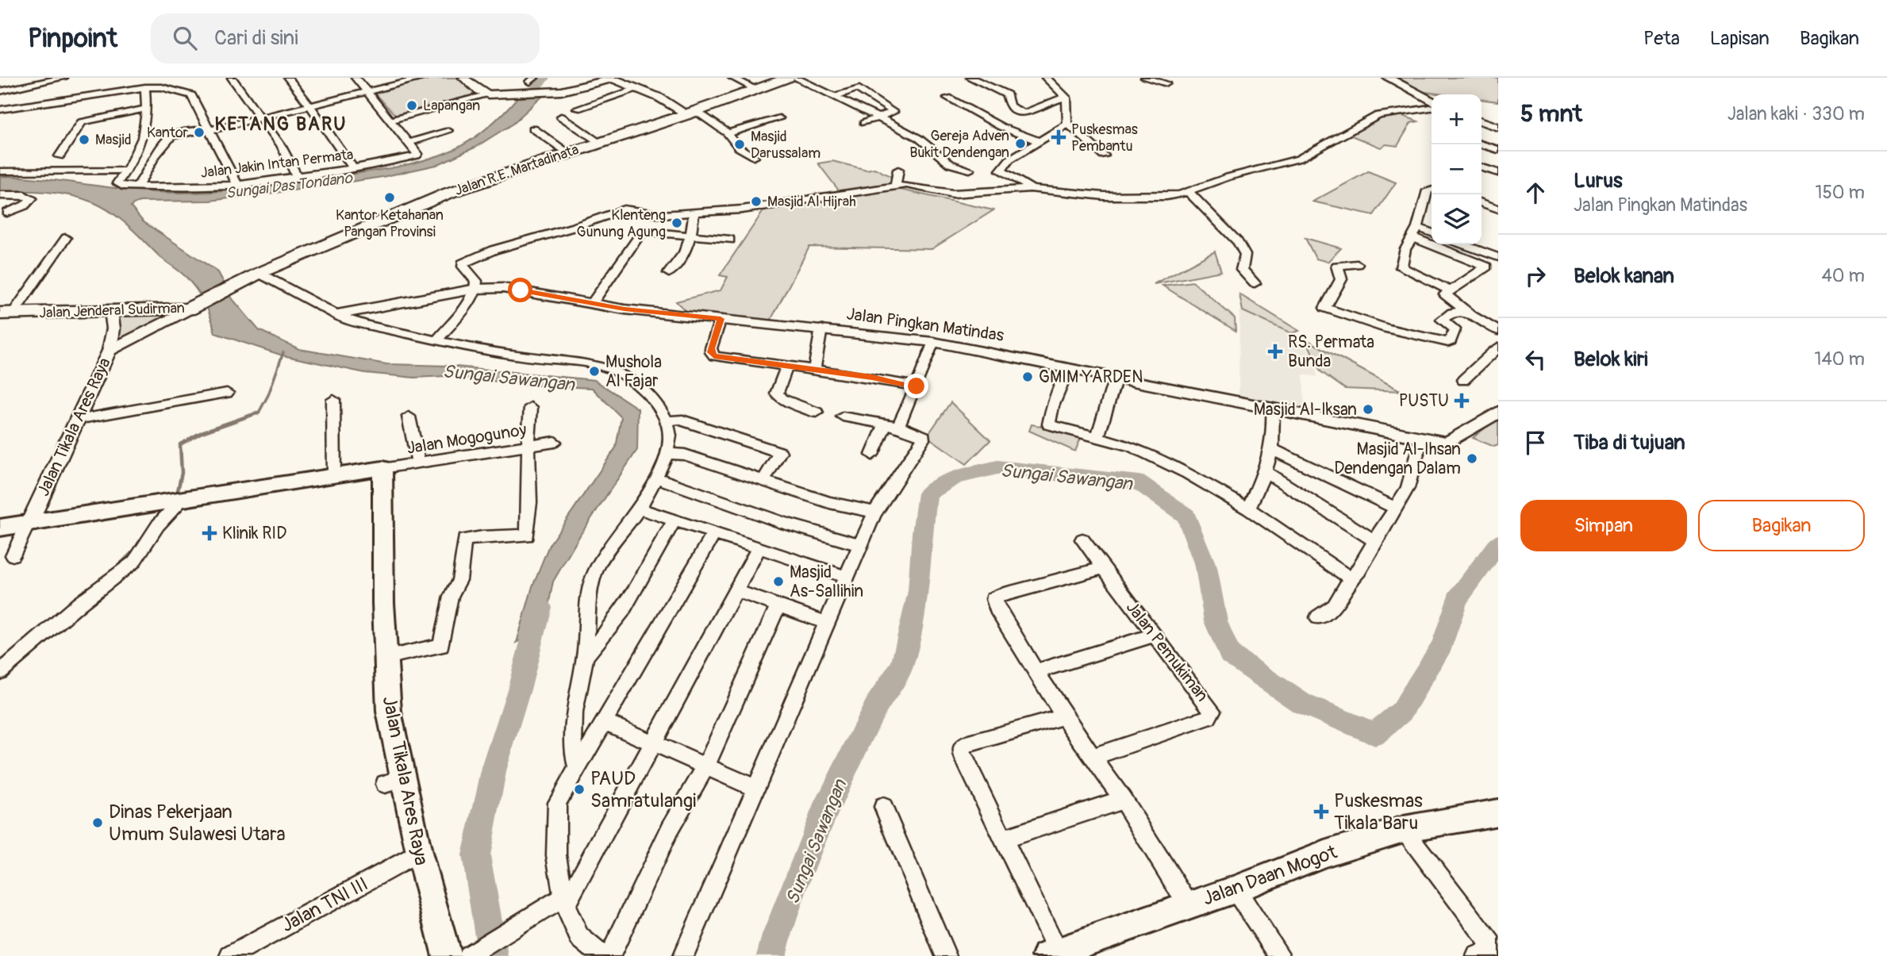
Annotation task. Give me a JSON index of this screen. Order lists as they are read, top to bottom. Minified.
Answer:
{"streets":{"highway":["Jalan R.E. Martadinata","Jalan Jenderal Sudirman"],"main road":["Jalan Tikala Ares Raya","Jalan Daan Mogot"],"street":["Jalan Jakin Intan Permata","Jalan Pingkan Matindas","Jalan Mogogunoy","Jalan Pemukiman","Jalan TNI III"]},"crossings":[["Jalan R.E. Martadinata","Jalan Jenderal Sudirman"],["Jalan Jenderal Sudirman","Jalan Tikala Ares Raya"],["Jalan Tikala Ares Raya","Jalan Mogogunoy"],["Jalan Tikala Ares Raya","Jalan TNI III"]],"districts":["KETANG BARU"],"water":["Sungai Das Tondano","Sungai Sawangan"],"places":{"other":["Lapangan","Kantor","Masjid","Gereja Adven Bukit Dendengan","Masjid Darussalam","Kantor Ketahanan Pangan Provinsi","Masjid Al Hijrah","Klenteng Gunung Agung","Mushola Al Fajar","GMIM YARDEN","Masjid Al-Iksan","Masjid Al-Ihsan Dendengan Dalam","Masjid As-Sallihin","PAUD Samratulangi","Dinas Pekerjaan Umum Sulawesi Utara"],"health":["Puskesmas Pembantu","RS. Permata Bunda","PUSTU","Klinik RID","Puskesmas Tikala Baru"]},"page":{"header":"Pinpoint","search":"Cari di sini","nav":["Peta","Lapisan","Bagikan"],"heading":["5 mnt","Jalan kaki · 330 m"],"map_buttons":["+","−"],"list":[["Lurus","Jalan Pingkan Matindas","150 m"],["Belok kanan","40 m"],["Belok kiri","140 m"],"Tiba di tujuan"],"buttons":["Simpan","Bagikan"]}}
